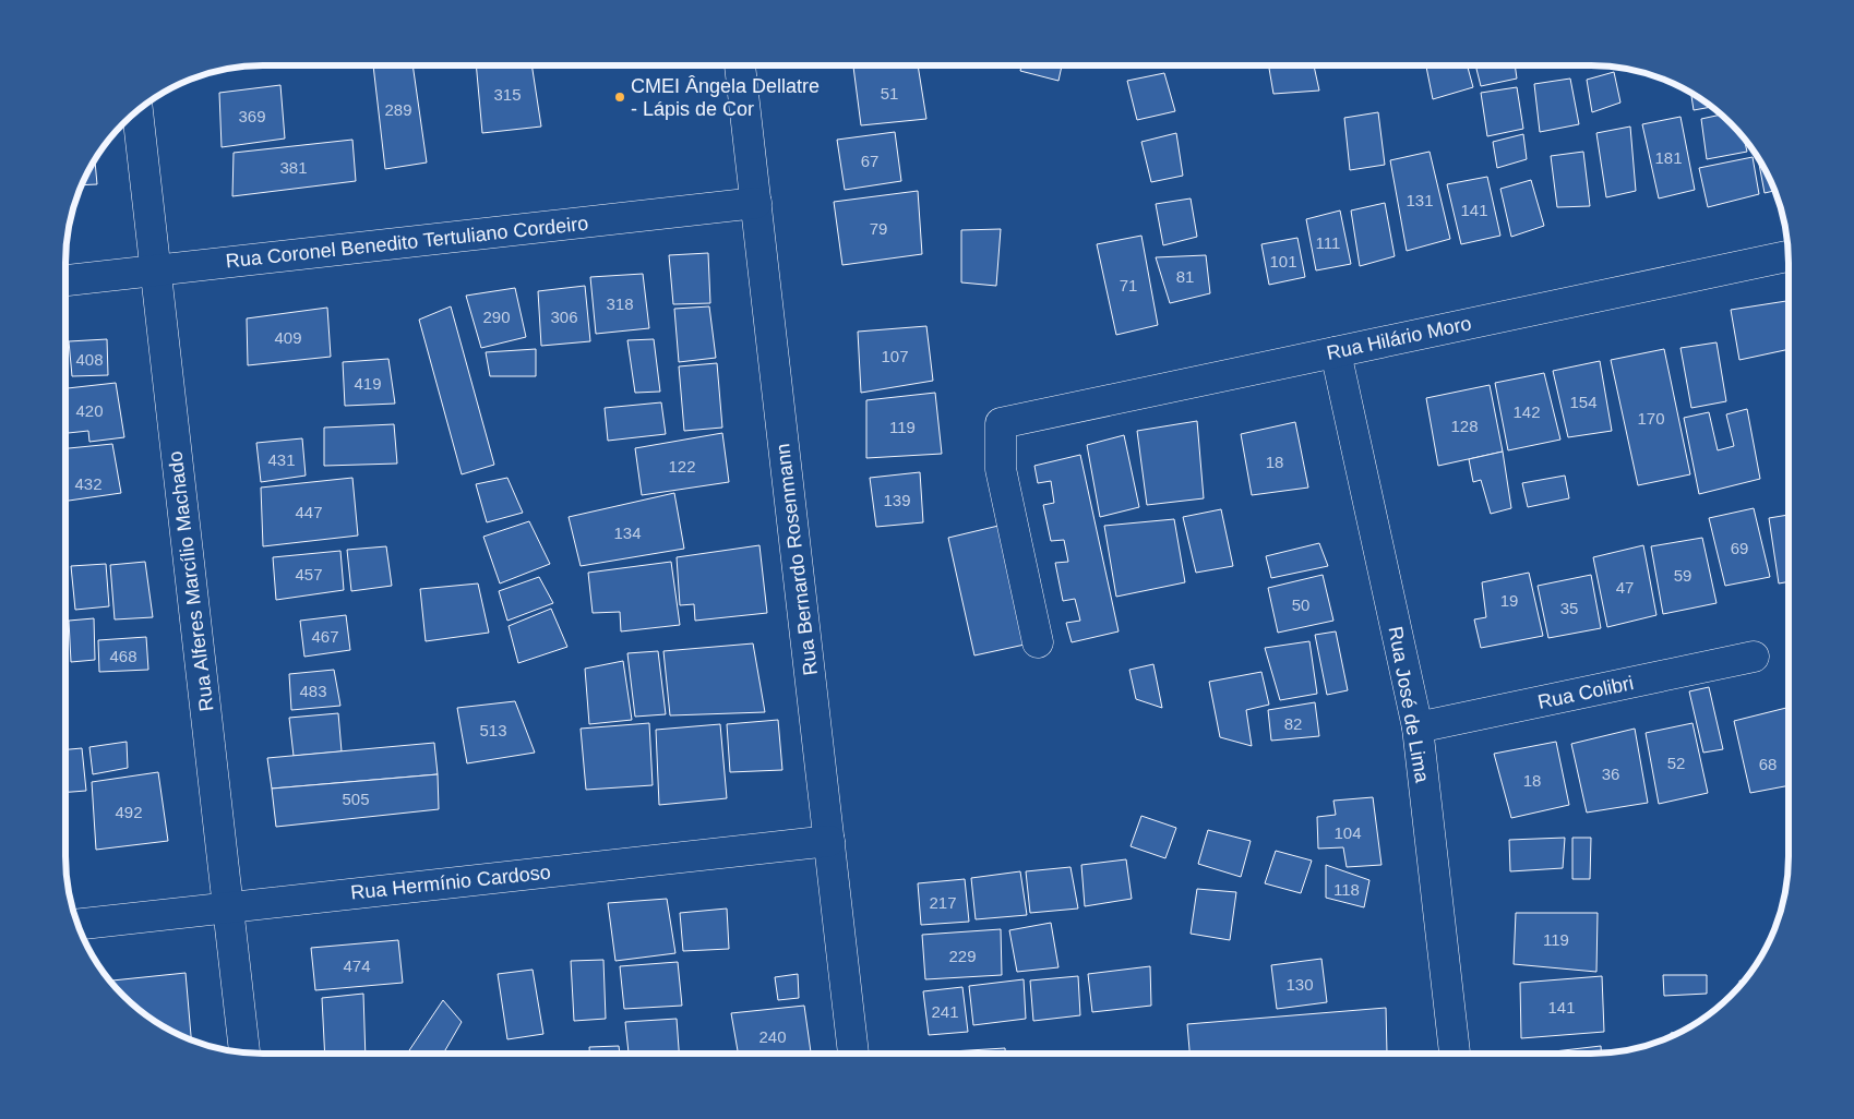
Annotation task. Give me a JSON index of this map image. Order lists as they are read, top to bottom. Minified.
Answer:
{"streets":{"street":["Rua Coronel Benedito Tertuliano Cordeiro","Rua Hilário Moro","Rua Bernardo Rosenmann","Rua Alferes Marcílio Machado","Rua Colibri","Rua José de Lima","Rua Hermínio Cardoso"]},"crossings":[["Rua Coronel Benedito Tertuliano Cordeiro","Rua Bernardo Rosenmann"],["Rua Coronel Benedito Tertuliano Cordeiro","Rua Alferes Marcílio Machado"],["Rua Hilário Moro","Rua José de Lima"],["Rua Bernardo Rosenmann","Rua Hermínio Cardoso"],["Rua Alferes Marcílio Machado","Rua Hermínio Cardoso"],["Rua Colibri","Rua José de Lima"]],"places":["CMEI Ângela Dellatre - Lápis de Cor"],"house_numbers":["51","315","289","369","181","67","381","131","141","79","111","101","81","71","318","290","306","409","107","408","419","154","420","142","170","128","119","431","18","122","432","139","447","134","69","457","59","47","19","50","35","467","468","483","82","513","52","68","36","18","505","492","104","118","217","119","229","474","130","141","241","240"]}
